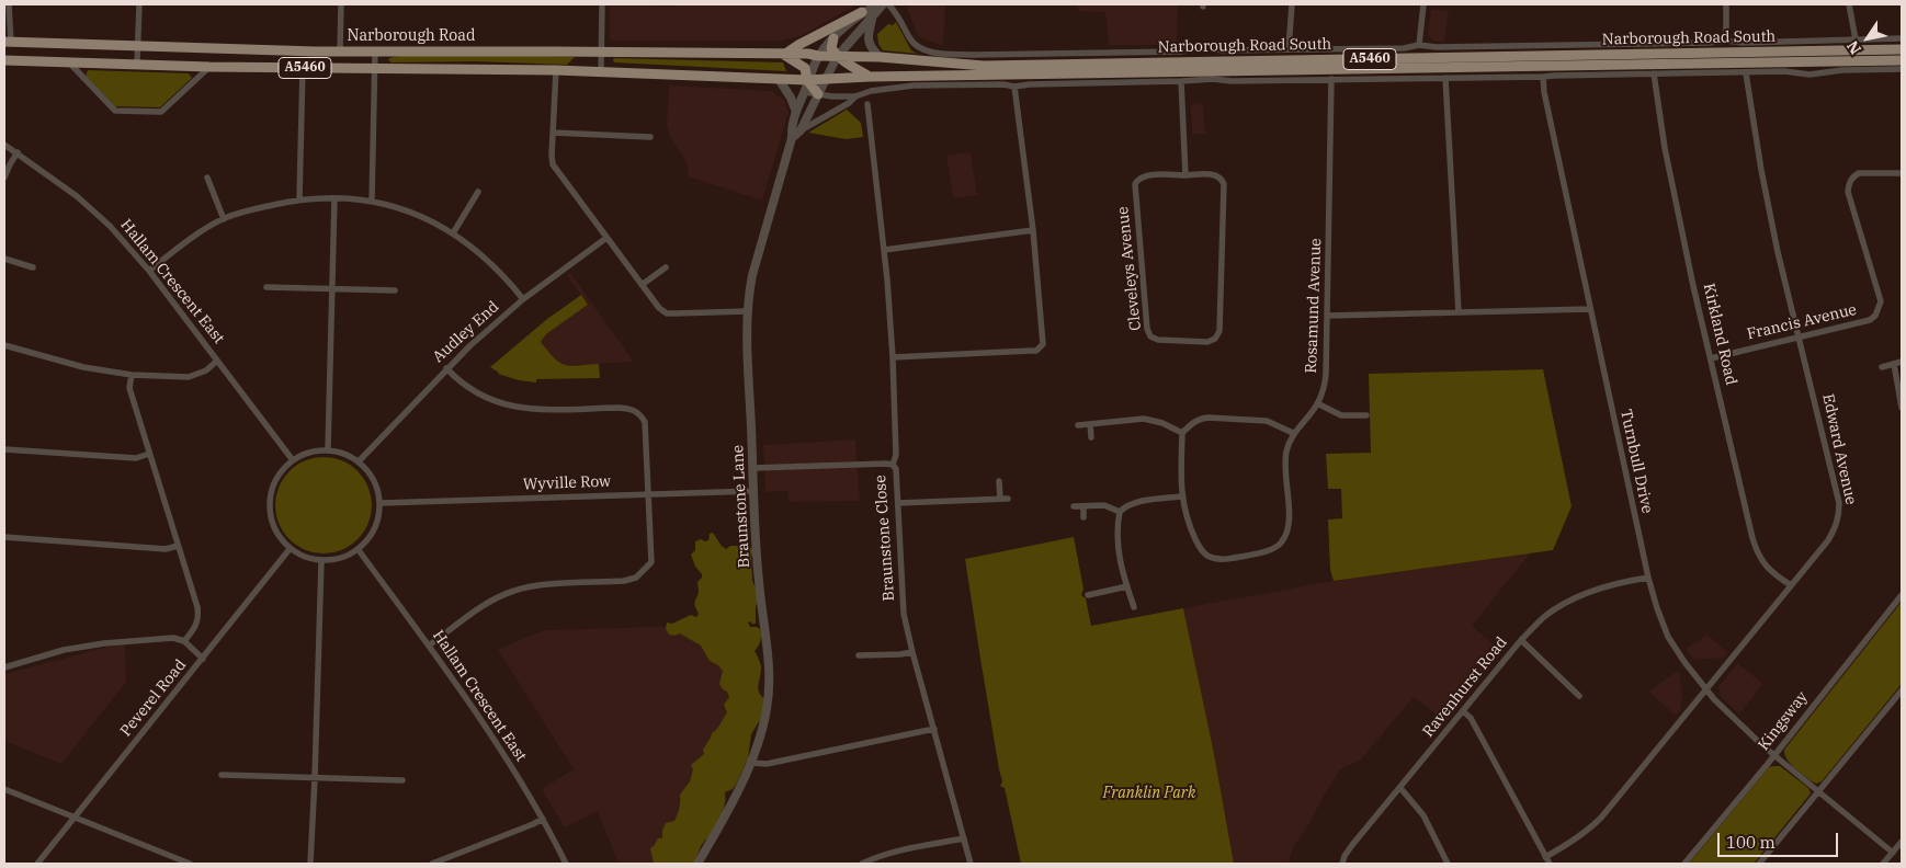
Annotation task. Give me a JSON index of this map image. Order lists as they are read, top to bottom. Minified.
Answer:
{"streets":{"main road":["Narborough Road","Narborough Road South","A5460"],"street":["Cleveleys Avenue","Hallam Crescent East","Rosamund Avenue","Francis Avenue","Audley End","Kirkland Road","Edward Avenue","Turnbull Drive","Wyville Row","Braunstone Lane","Braunstone Close","Ravenhurst Road","Peverel Road","Kingsway"]},"crossings":[["Narborough Road","Narborough Road South"],["Narborough Road","Braunstone Lane"],["Narborough Road South","Rosamund Avenue"],["Narborough Road South","Kirkland Road"],["Narborough Road South","Edward Avenue"],["Narborough Road South","Turnbull Drive"],["Narborough Road South","Braunstone Lane"],["Hallam Crescent East","Audley End"],["Hallam Crescent East","Wyville Row"],["Hallam Crescent East","Peverel Road"],["Francis Avenue","Kirkland Road"],["Francis Avenue","Edward Avenue"],["Audley End","Wyville Row"],["Audley End","Peverel Road"],["Kirkland Road","Edward Avenue"],["Edward Avenue","Turnbull Drive"],["Turnbull Drive","Ravenhurst Road"],["Turnbull Drive","Kingsway"],["Wyville Row","Braunstone Lane"],["Wyville Row","Peverel Road"]],"parks":["Franklin Park"],"scale_bar":"100 m","north":"bottom left"}
